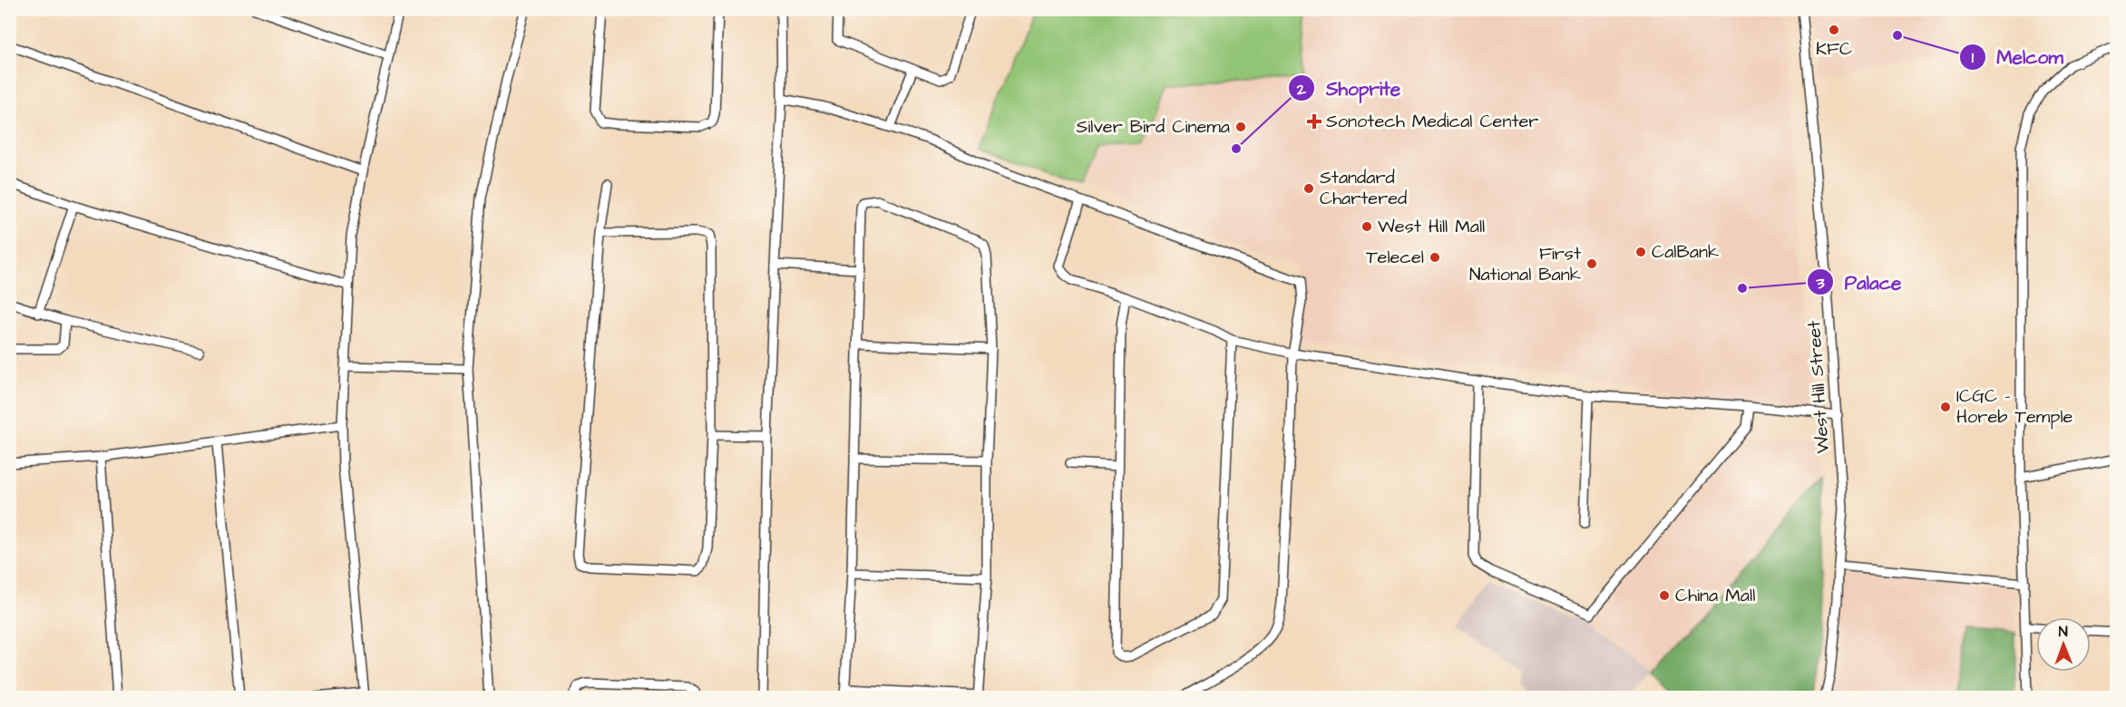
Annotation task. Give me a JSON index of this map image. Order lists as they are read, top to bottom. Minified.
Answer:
{"streets":{"street":["West Hill Street"]},"places":{"other":["KFC","Melcom","Silver Bird Cinema","Shoprite","Standard Chartered","West Hill Mall","CalBank","Telecel","First National Bank","Palace","ICGC - Horeb Temple","China Mall"],"health":["Sonotech Medical Center"]},"north":"top"}
